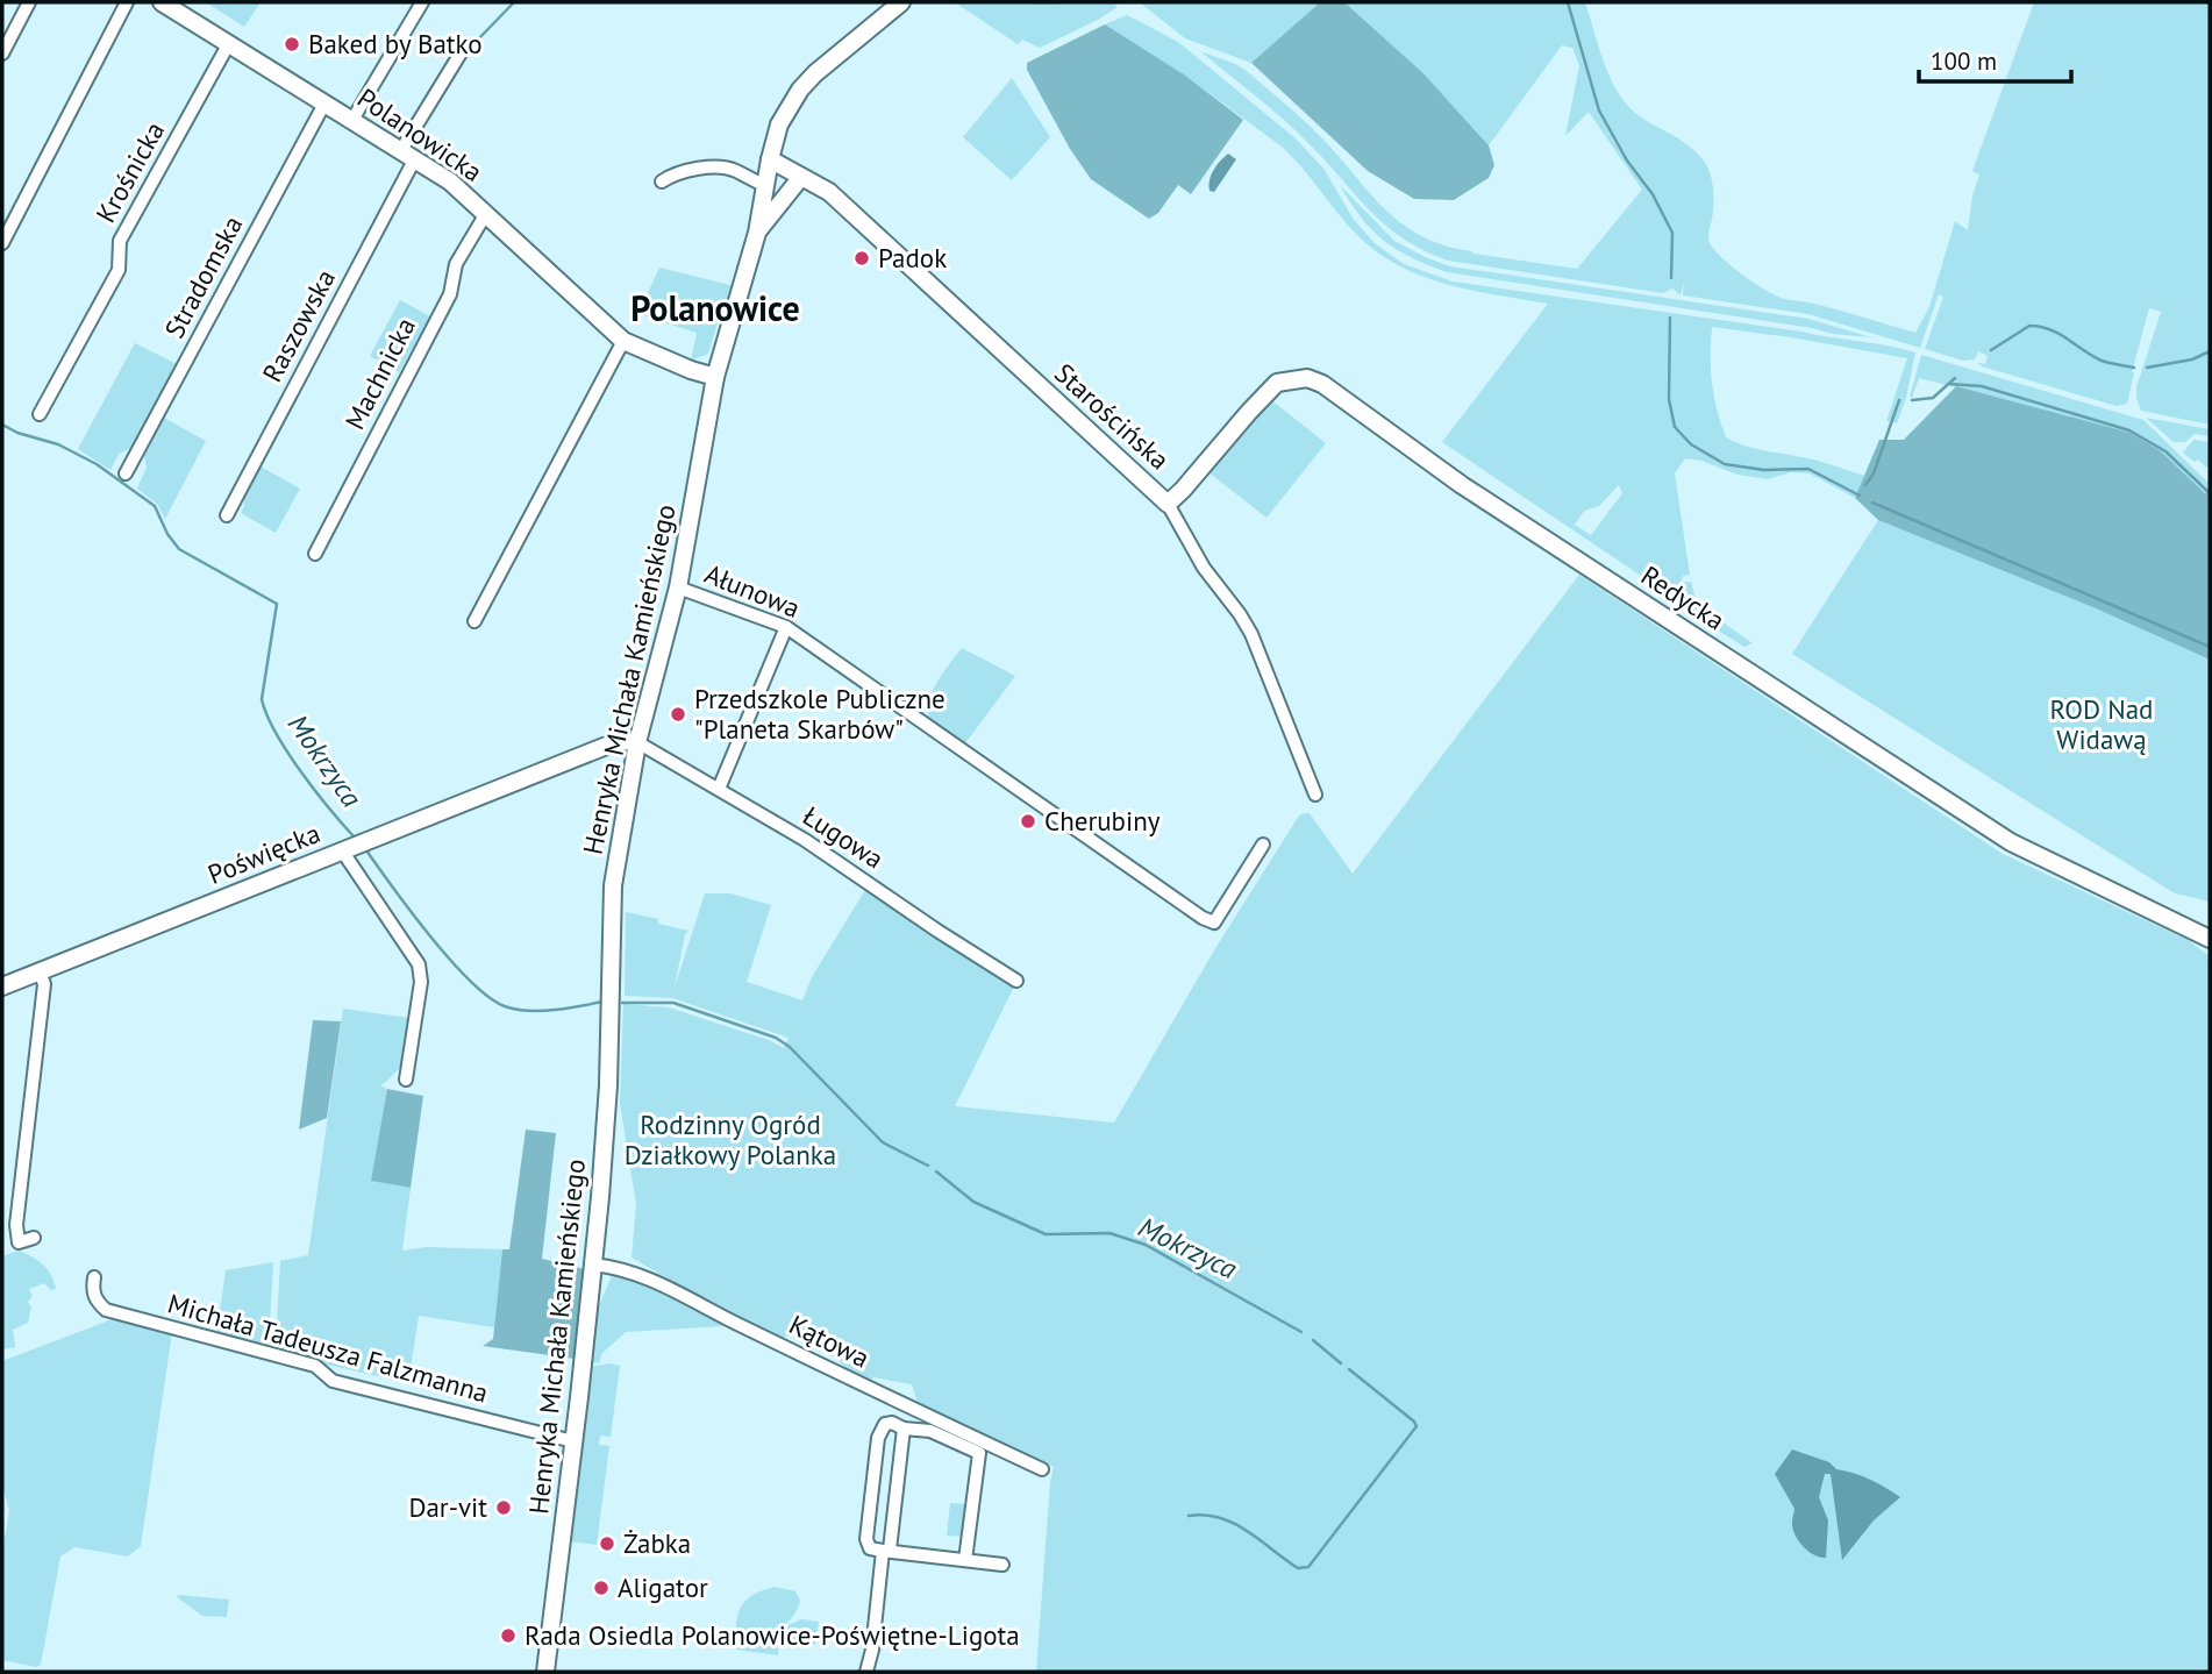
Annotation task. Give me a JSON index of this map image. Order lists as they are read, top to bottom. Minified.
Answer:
{"streets":{"street":["Polanowicka","Krośnicka","Stradomska","Raszowska","Machnicka","Starościńska","Ałunowa","Redycka","Henryka Michała Kamieńskiego","Ługowa","Poświęcka","Kątowa","Michała Tadeusza Falzmanna"]},"crossings":[["Polanowicka","Krośnicka"],["Polanowicka","Stradomska"],["Polanowicka","Raszowska"],["Polanowicka","Machnicka"],["Polanowicka","Henryka Michała Kamieńskiego"],["Starościńska","Redycka"],["Starościńska","Henryka Michała Kamieńskiego"],["Ałunowa","Henryka Michała Kamieńskiego"],["Henryka Michała Kamieńskiego","Ługowa"],["Henryka Michała Kamieńskiego","Poświęcka"],["Henryka Michała Kamieńskiego","Kątowa"],["Henryka Michała Kamieńskiego","Michała Tadeusza Falzmanna"],["Ługowa","Poświęcka"]],"districts":["Polanowice"],"water":["Mokrzyca"],"parks":["ROD Nad Widawą","Rodzinny Ogród Działkowy Polanka"],"places":["Baked by Batko","Padok","Przedszkole Publiczne \"Planeta Skarbów\"","Cherubiny","Dar-vit","Żabka","Aligator","Rada Osiedla Polanowice-Poświętne-Ligota"],"scale_bar":"100 m"}
